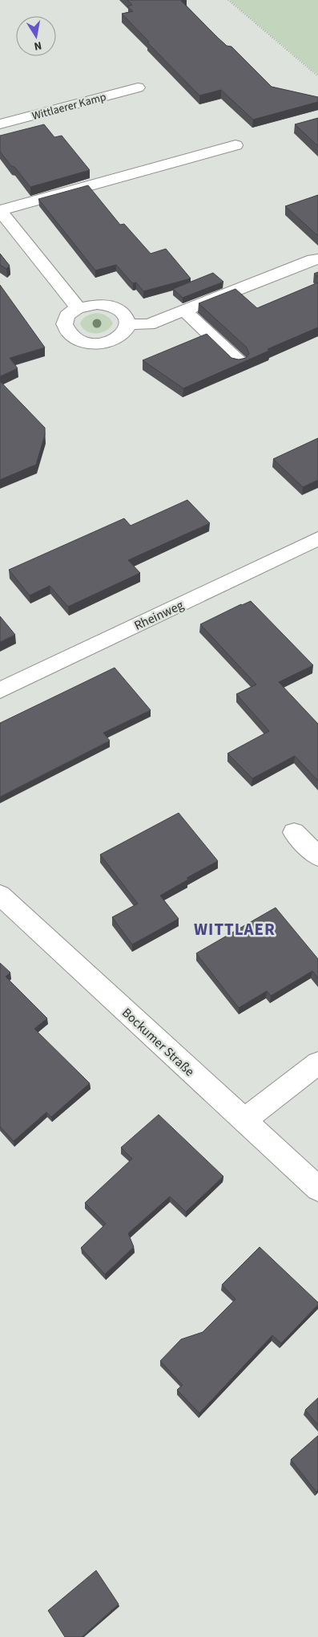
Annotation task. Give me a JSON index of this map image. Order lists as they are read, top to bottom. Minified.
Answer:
{"streets":{"street":["Wittlaerer Kamp","Rheinweg","Bockumer Straße"]},"districts":["WITTLAER"],"north":"bottom"}
